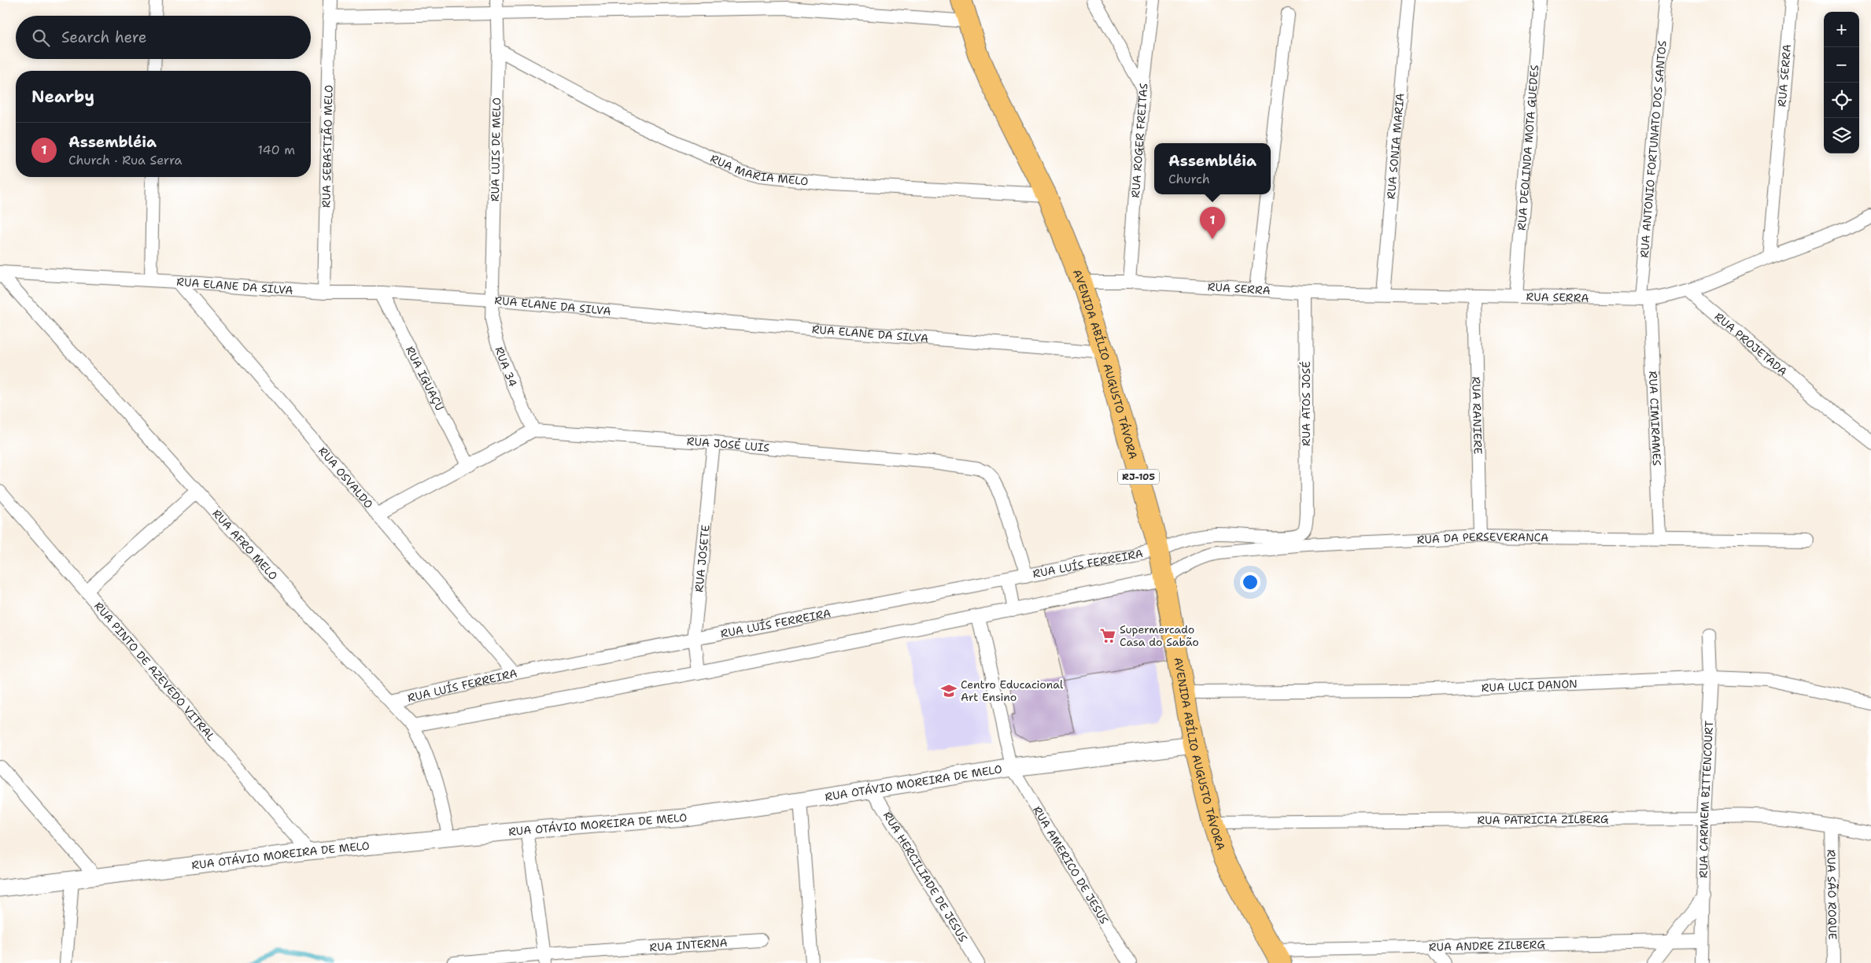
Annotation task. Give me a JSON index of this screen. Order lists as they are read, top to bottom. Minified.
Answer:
{"streets":{"main road":["AVENIDA ABÍLIO AUGUSTO TÁVORA","RJ-105"],"street":["RUA SERRA","RUA ROGER FREITAS","RUA SEBASTIÃO MELO","RUA SONIA MARIA","RUA DEOLINDA MOTA GUEDES","RUA LUIS DE MELO","RUA ANTONIO FORTUNATO DOS SANTOS","RUA MARIA MELO","RUA ELANE DA SILVA","RUA PROJETADA","RUA 34","RUA IGUAÇU","RUA ATOS JOSÉ","RUA RANIERE","RUA CIMIRAMES","RUA JOSÉ LUIS","RUA OSVALDO","RUA DA PERSEVERANCA","RUA AFRO MELO","RUA JOSETE","RUA LUÍS FERREIRA","RUA PINTO DE AZEVEDO VITRAL","RUA LUCI DANON","RUA OTÁVIO MOREIRA DE MELO","RUA CARMEM BITTENCOURT","RUA PATRICIA ZILBERG","RUA AMERICO DE JESUS","RUA HERCILIADE DE JESUS","RUA SÃO ROQUE","RUA INTERNA","RUA ANDRE ZILBERG"]},"crossings":[["RUA SERRA","RUA ROGER FREITAS"],["RUA SERRA","RUA SONIA MARIA"],["RUA SERRA","RUA DEOLINDA MOTA GUEDES"],["RUA SERRA","RUA ANTONIO FORTUNATO DOS SANTOS"],["RUA SERRA","RUA PROJETADA"],["RUA SERRA","AVENIDA ABÍLIO AUGUSTO TÁVORA"],["RUA SERRA","RUA ATOS JOSÉ"],["RUA SERRA","RUA RANIERE"],["RUA SERRA","RUA CIMIRAMES"],["RUA SEBASTIÃO MELO","RUA ELANE DA SILVA"],["RUA LUIS DE MELO","RUA MARIA MELO"],["RUA LUIS DE MELO","RUA ELANE DA SILVA"],["RUA LUIS DE MELO","RUA 34"],["RUA ANTONIO FORTUNATO DOS SANTOS","RUA CIMIRAMES"],["RUA MARIA MELO","AVENIDA ABÍLIO AUGUSTO TÁVORA"],["RUA ELANE DA SILVA","AVENIDA ABÍLIO AUGUSTO TÁVORA"],["RUA ELANE DA SILVA","RUA 34"],["RUA ELANE DA SILVA","RUA IGUAÇU"],["RUA ELANE DA SILVA","RUA OSVALDO"],["RUA ELANE DA SILVA","RUA AFRO MELO"],["AVENIDA ABÍLIO AUGUSTO TÁVORA","RUA ATOS JOSÉ"],["AVENIDA ABÍLIO AUGUSTO TÁVORA","RUA DA PERSEVERANCA"],["AVENIDA ABÍLIO AUGUSTO TÁVORA","RUA LUÍS FERREIRA"],["AVENIDA ABÍLIO AUGUSTO TÁVORA","RUA LUCI DANON"],["AVENIDA ABÍLIO AUGUSTO TÁVORA","RUA OTÁVIO MOREIRA DE MELO"],["AVENIDA ABÍLIO AUGUSTO TÁVORA","RUA PATRICIA ZILBERG"],["AVENIDA ABÍLIO AUGUSTO TÁVORA","RUA ANDRE ZILBERG"],["RUA 34","RUA JOSÉ LUIS"],["RUA ATOS JOSÉ","RUA LUÍS FERREIRA"],["RUA RANIERE","RUA DA PERSEVERANCA"],["RUA CIMIRAMES","RUA DA PERSEVERANCA"],["RUA JOSÉ LUIS","RUA JOSETE"],["RUA JOSÉ LUIS","RUA LUÍS FERREIRA"],["RUA OSVALDO","RUA LUÍS FERREIRA"],["RUA AFRO MELO","RUA LUÍS FERREIRA"],["RUA AFRO MELO","RUA OTÁVIO MOREIRA DE MELO"],["RUA JOSETE","RUA LUÍS FERREIRA"],["RUA PINTO DE AZEVEDO VITRAL","RUA OTÁVIO MOREIRA DE MELO"],["RUA LUCI DANON","RUA CARMEM BITTENCOURT"],["RUA OTÁVIO MOREIRA DE MELO","RUA AMERICO DE JESUS"],["RUA OTÁVIO MOREIRA DE MELO","RUA HERCILIADE DE JESUS"],["RUA CARMEM BITTENCOURT","RUA PATRICIA ZILBERG"],["RUA CARMEM BITTENCOURT","RUA ANDRE ZILBERG"],["RUA PATRICIA ZILBERG","RUA SÃO ROQUE"]],"places":{"supermarket":["Supermercado Casa do Sabão"],"school or university":["Centro Educacional Art Ensino"]},"page":{"map_buttons":["+","−"],"search":"Search here","heading":"Nearby","list":[{"mark":"1","name":"Assembléia","note":"Church · Rua Serra","value":"140 m"}],"popup":["Assembléia","Church"],"pins":"1"}}
